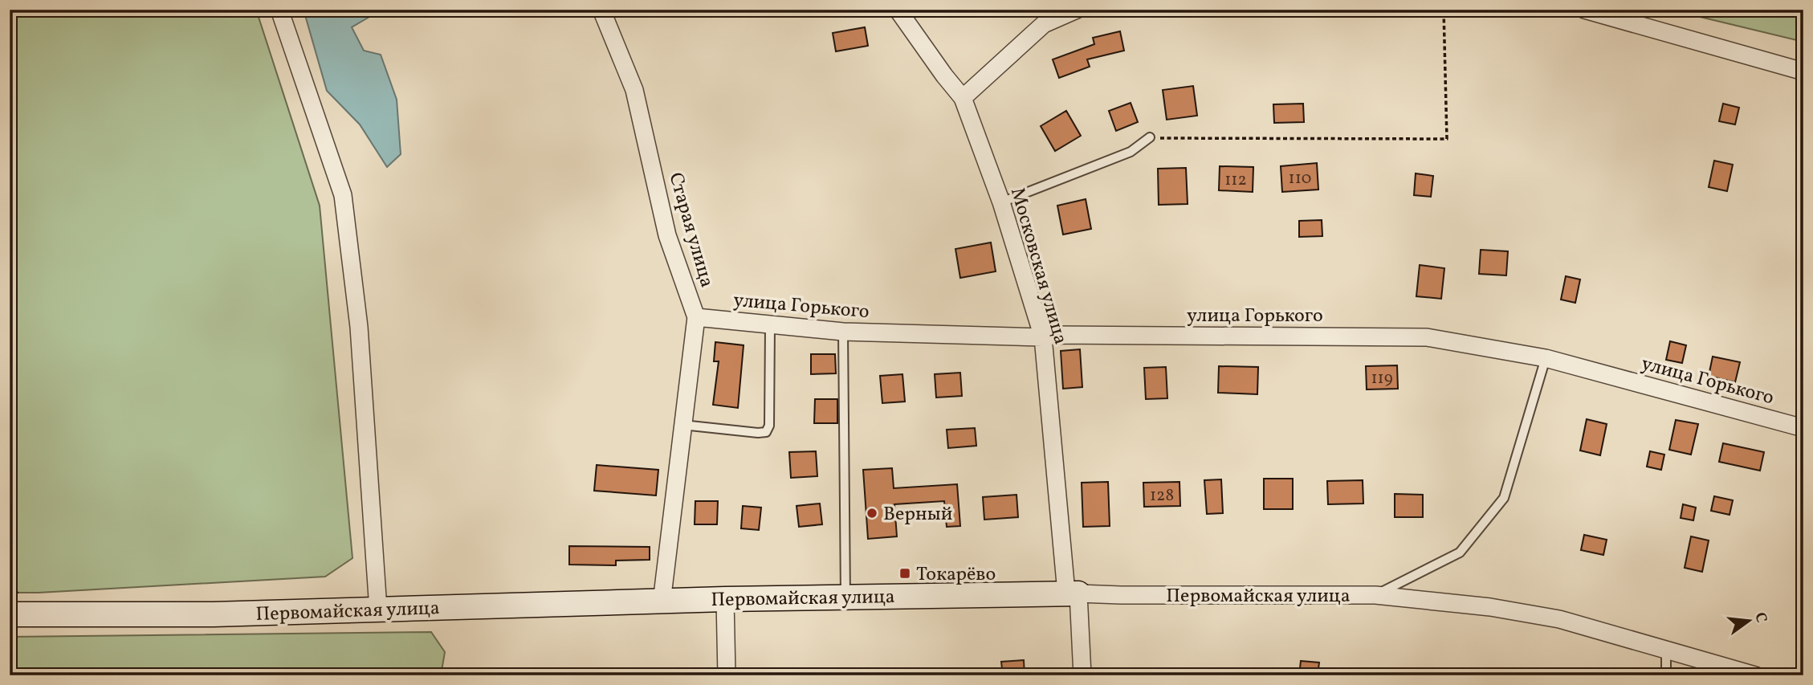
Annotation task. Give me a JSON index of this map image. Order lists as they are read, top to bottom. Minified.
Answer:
{"streets":{"street":["Старая улица","Московская улица","улица Горького","Первомайская улица"]},"crossings":[["Старая улица","улица Горького"],["Старая улица","Первомайская улица"],["Московская улица","улица Горького"],["Московская улица","Первомайская улица"]],"places":{"other":["Верный"],"transit":["Токарёво"]},"house_numbers":["110","112","119","128"],"north":"right"}
